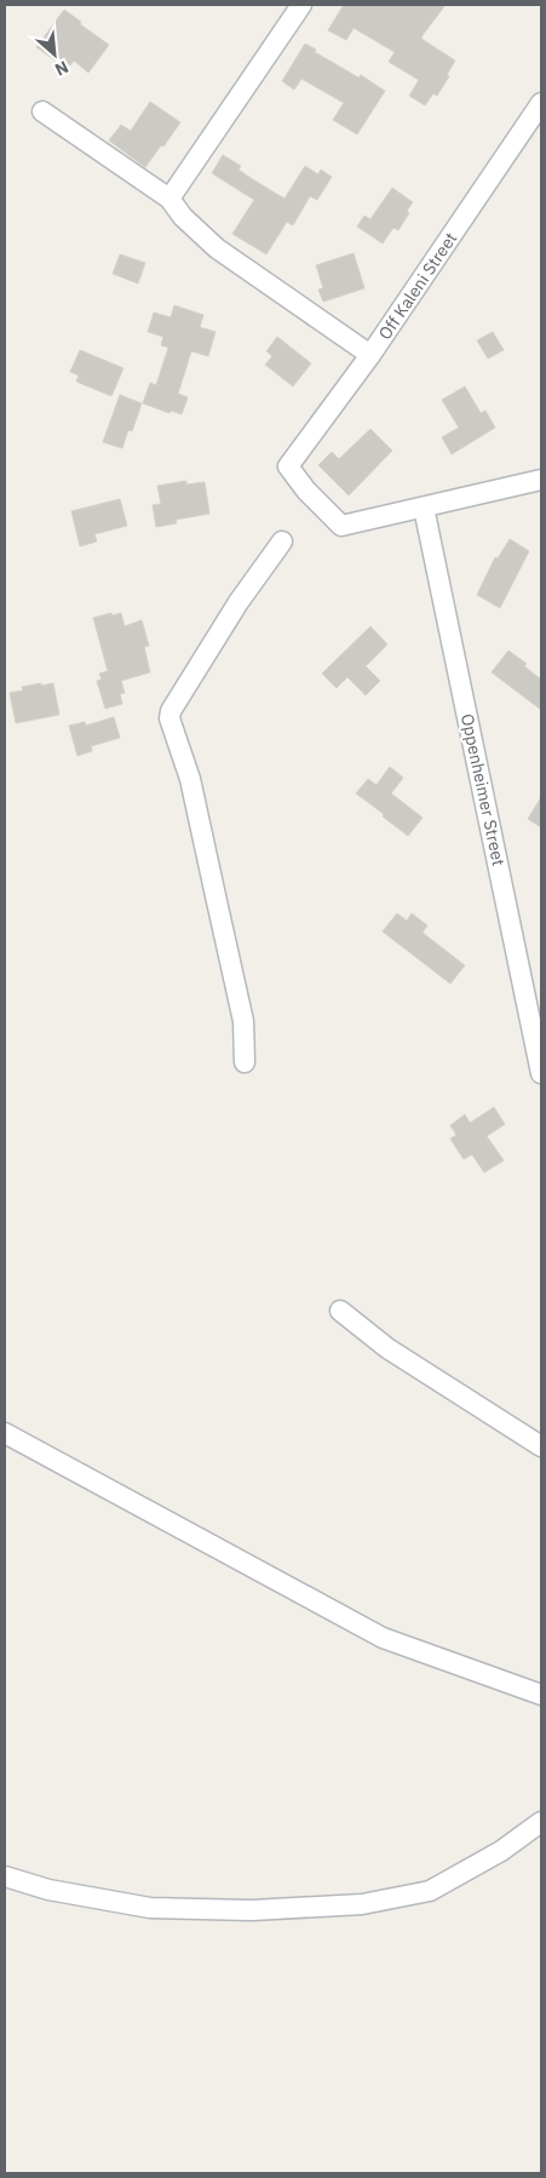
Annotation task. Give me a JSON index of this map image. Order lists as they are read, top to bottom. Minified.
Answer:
{"streets":{"street":["Off Kaleni Street","Oppenheimer Street"]},"crossings":[["Off Kaleni Street","Oppenheimer Street"]],"north":"bottom right"}
